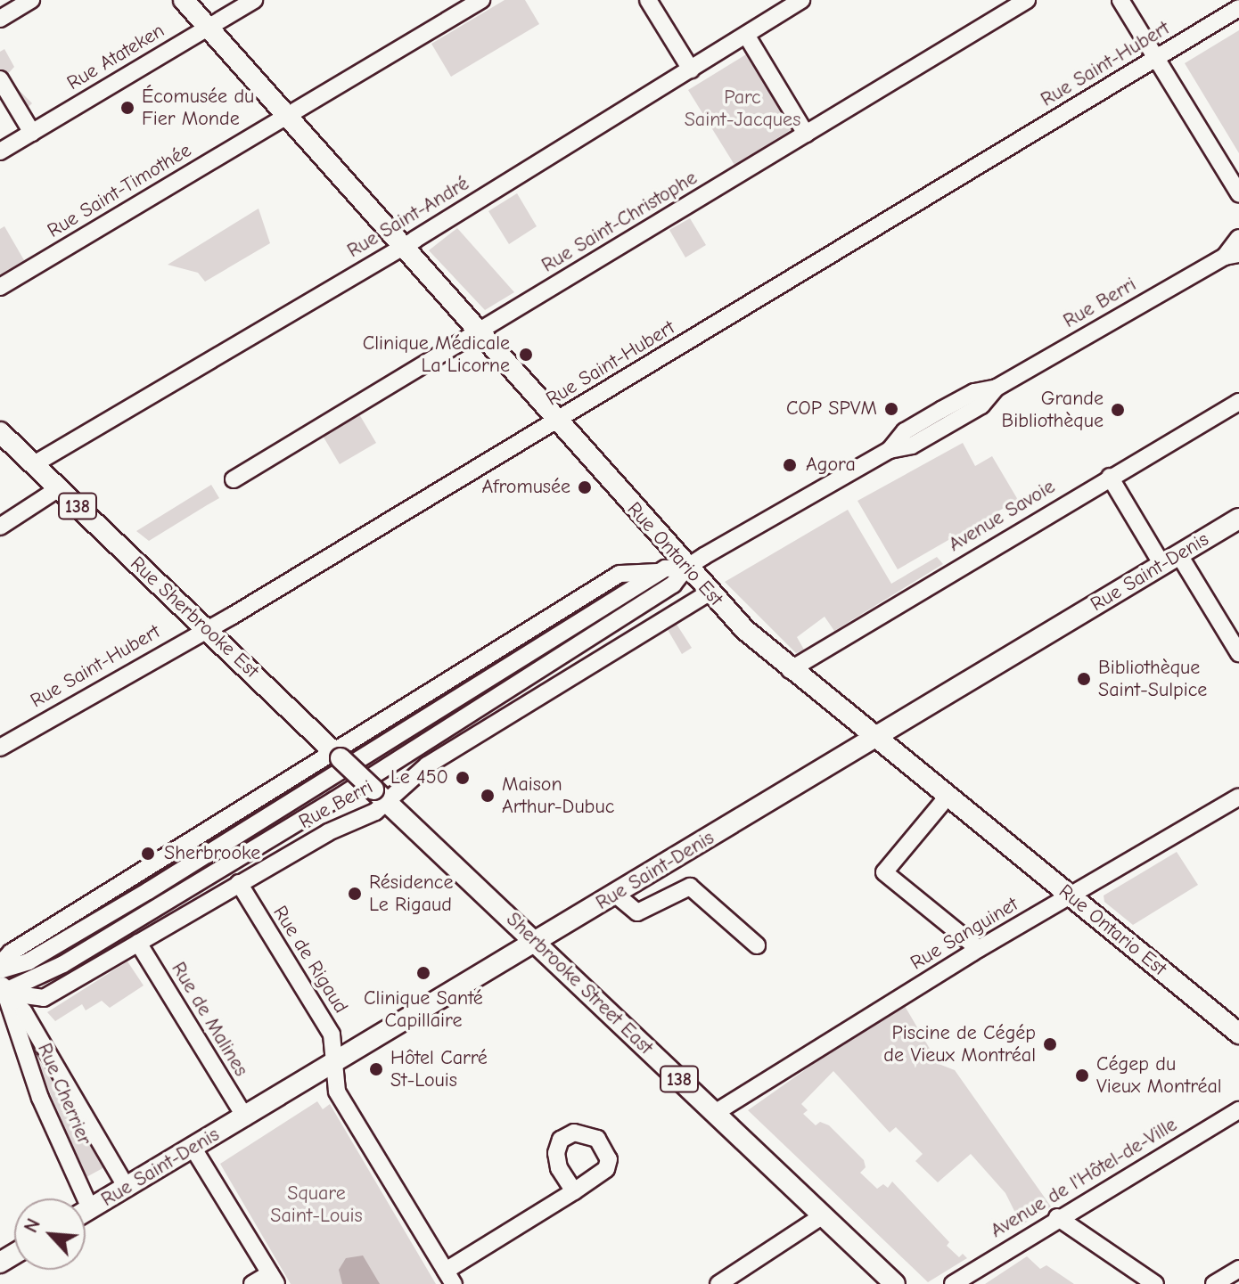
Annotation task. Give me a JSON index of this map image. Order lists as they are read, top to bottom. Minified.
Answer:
{"streets":{"main road":["138","Rue Ontario Est","Rue Saint-Denis","Rue Sherbrooke Est","Sherbrooke Street East"],"street":["Rue Atateken","Rue Saint-Hubert","Rue Saint-Timothée","Rue Saint-André","Rue Saint-Christophe","Rue Berri","Avenue Savoie","Rue Sanguinet","Rue de Rigaud","Rue de Malines","Rue Cherrier","Avenue de l'Hôtel-de-Ville"]},"crossings":[["Rue Atateken","Rue Ontario Est"],["Rue Saint-Hubert","Rue Ontario Est"],["Rue Saint-Hubert","Rue Sherbrooke Est"],["Rue Saint-Timothée","Rue Ontario Est"],["Rue Saint-André","Rue Ontario Est"],["Rue Saint-André","Rue Sherbrooke Est"],["Rue Saint-Christophe","Rue Ontario Est"],["Rue Berri","Rue Ontario Est"],["Rue Berri","Rue Sherbrooke Est"],["Rue Berri","Rue de Rigaud"],["Rue Berri","Sherbrooke Street East"],["Rue Berri","Rue de Malines"],["Rue Berri","Rue Cherrier"],["Avenue Savoie","Rue Ontario Est"],["Rue Ontario Est","Rue Saint-Denis"],["Rue Ontario Est","Rue Sanguinet"],["Rue Saint-Denis","Rue de Rigaud"],["Rue Saint-Denis","Sherbrooke Street East"],["Rue Saint-Denis","Rue de Malines"],["Rue Saint-Denis","Rue Cherrier"],["Rue Sherbrooke Est","Sherbrooke Street East"],["Rue Sanguinet","Sherbrooke Street East"]],"parks":["Parc Saint-Jacques","Square Saint-Louis"],"places":["Écomusée du Fier Monde","Clinique Médicale La Licorne","COP SPVM","Grande Bibliothèque","Agora","Afromusée","Bibliothèque Saint-Sulpice","Le 450","Maison Arthur-Dubuc","Sherbrooke","Résidence Le Rigaud","Clinique Santé Capillaire","Piscine de Cégép de Vieux Montréal","Hôtel Carré St-Louis","Cégep du Vieux Montréal"],"north":"top left"}
